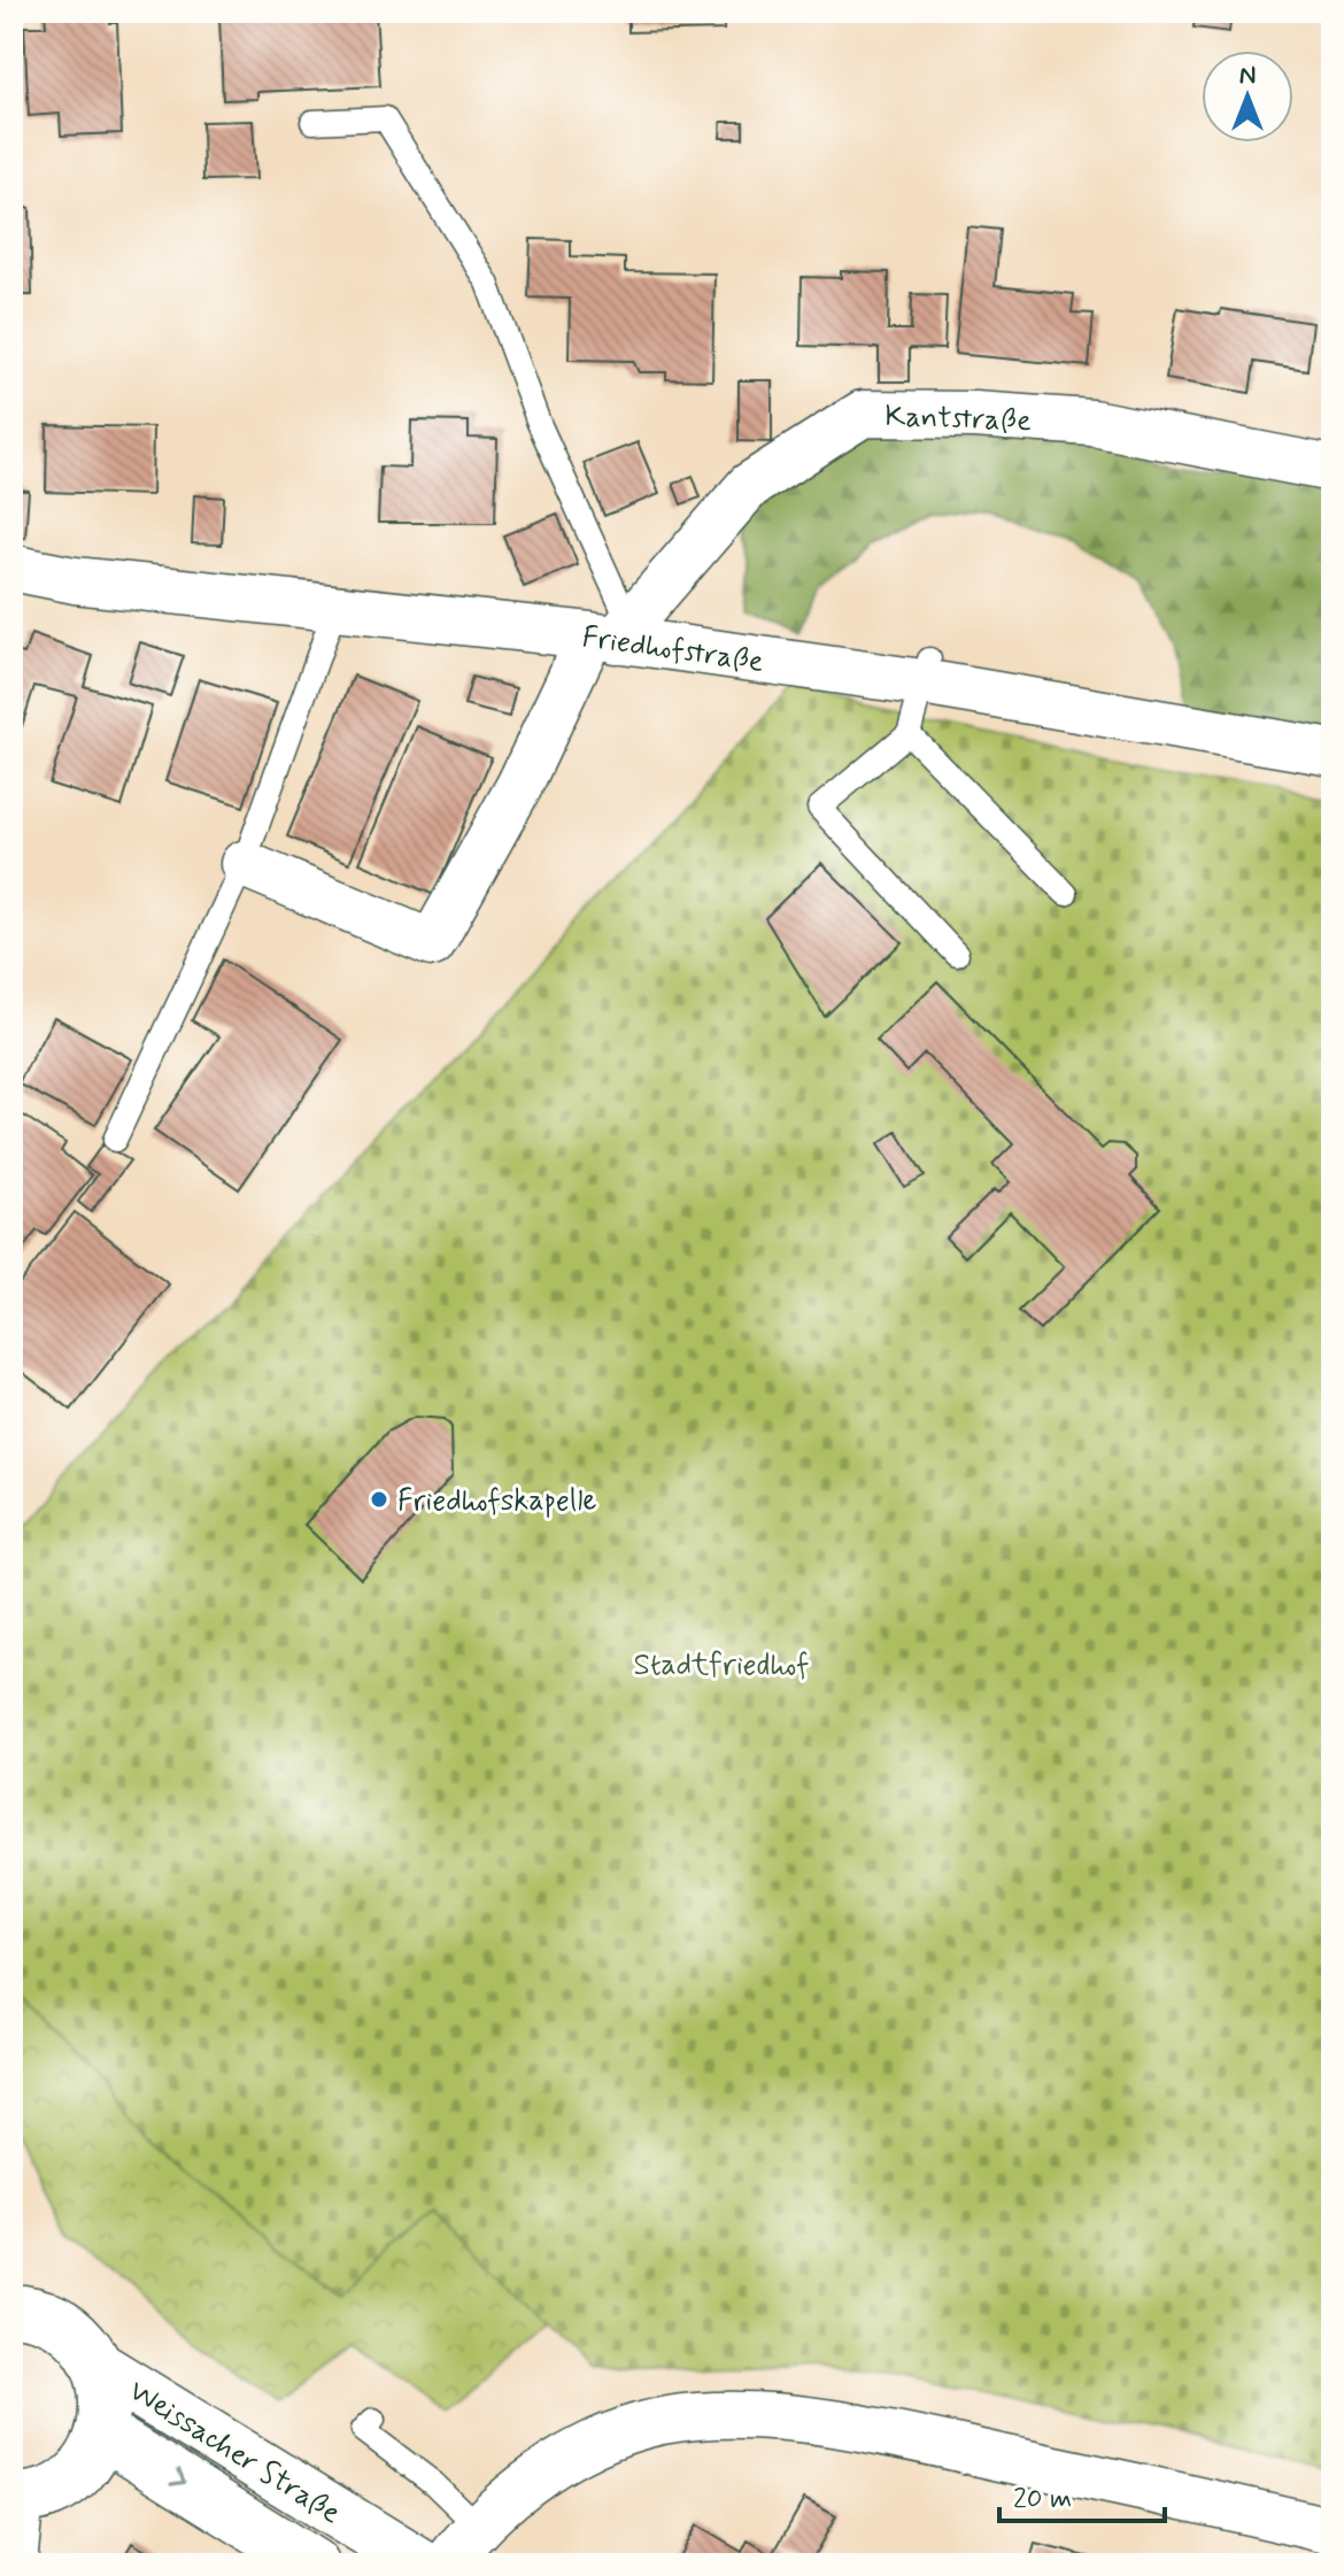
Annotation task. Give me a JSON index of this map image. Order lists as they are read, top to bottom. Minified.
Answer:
{"streets":{"street":["Kantstraße","Friedhofstraße","Weissacher Straße"]},"crossings":[["Kantstraße","Friedhofstraße"]],"parks":["Stadtfriedhof"],"places":["Friedhofskapelle"],"scale_bar":"20 m","north":"top"}
